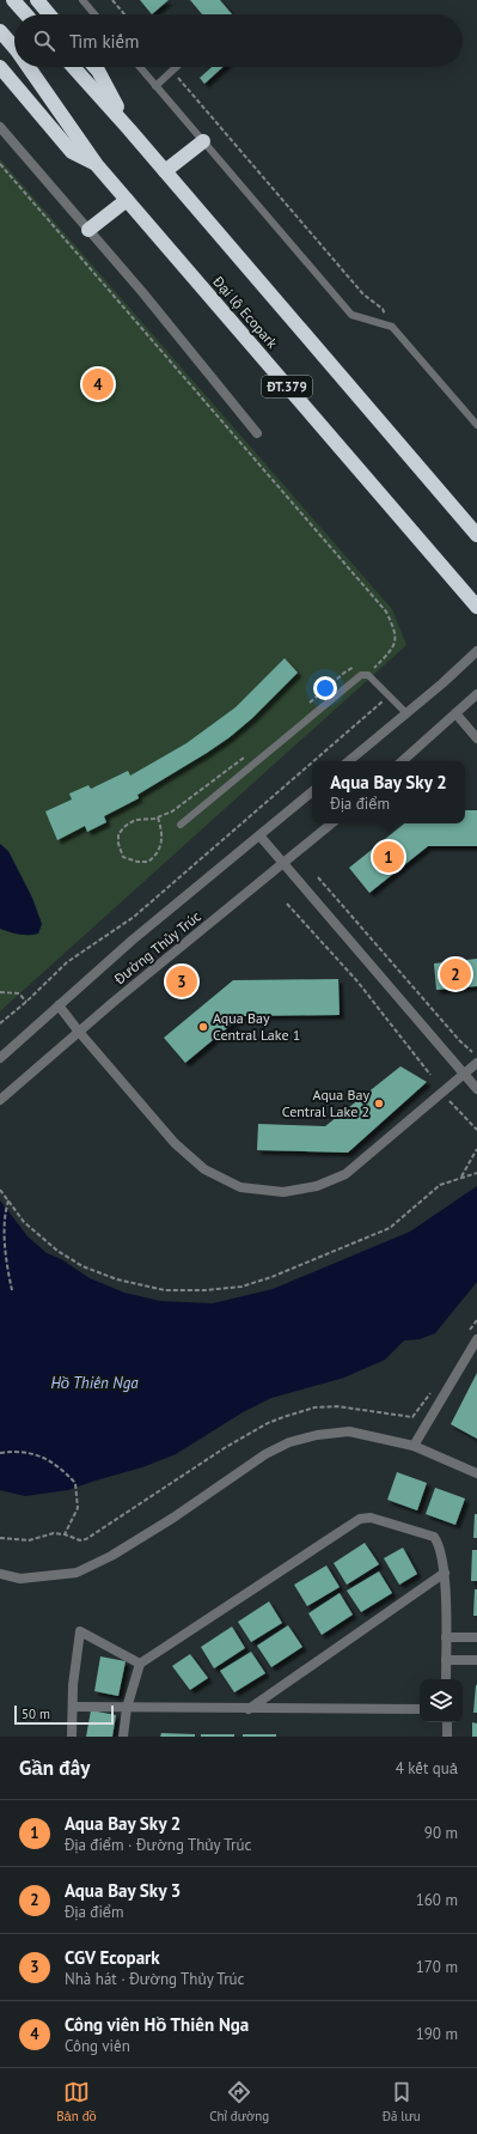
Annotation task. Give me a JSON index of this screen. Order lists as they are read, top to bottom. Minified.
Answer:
{"streets":{"highway":["Đại lộ Ecopark","ĐT.379"],"street":["Đường Thủy Trúc"]},"water":["Hồ Thiên Nga"],"places":["Aqua Bay Central Lake 1","Aqua Bay Central Lake 2"],"scale_bar":"50 m","page":{"search":"Tìm kiếm","pins":["4","1","2","3"],"popup":["Aqua Bay Sky 2","Địa điểm"],"scale":"50 m","heading":["Gần đây","4 kết quả"],"list":[{"mark":"1","name":"Aqua Bay Sky 2","note":"Địa điểm · Đường Thủy Trúc","value":"90 m"},{"mark":"2","name":"Aqua Bay Sky 3","note":"Địa điểm","value":"160 m"},{"mark":"3","name":"CGV Ecopark","note":"Nhà hát · Đường Thủy Trúc","value":"170 m"},{"mark":"4","name":"Công viên Hồ Thiên Nga","note":"Công viên","value":"190 m"}],"nav":["Bản đồ","Chỉ đường","Đã lưu"]}}
